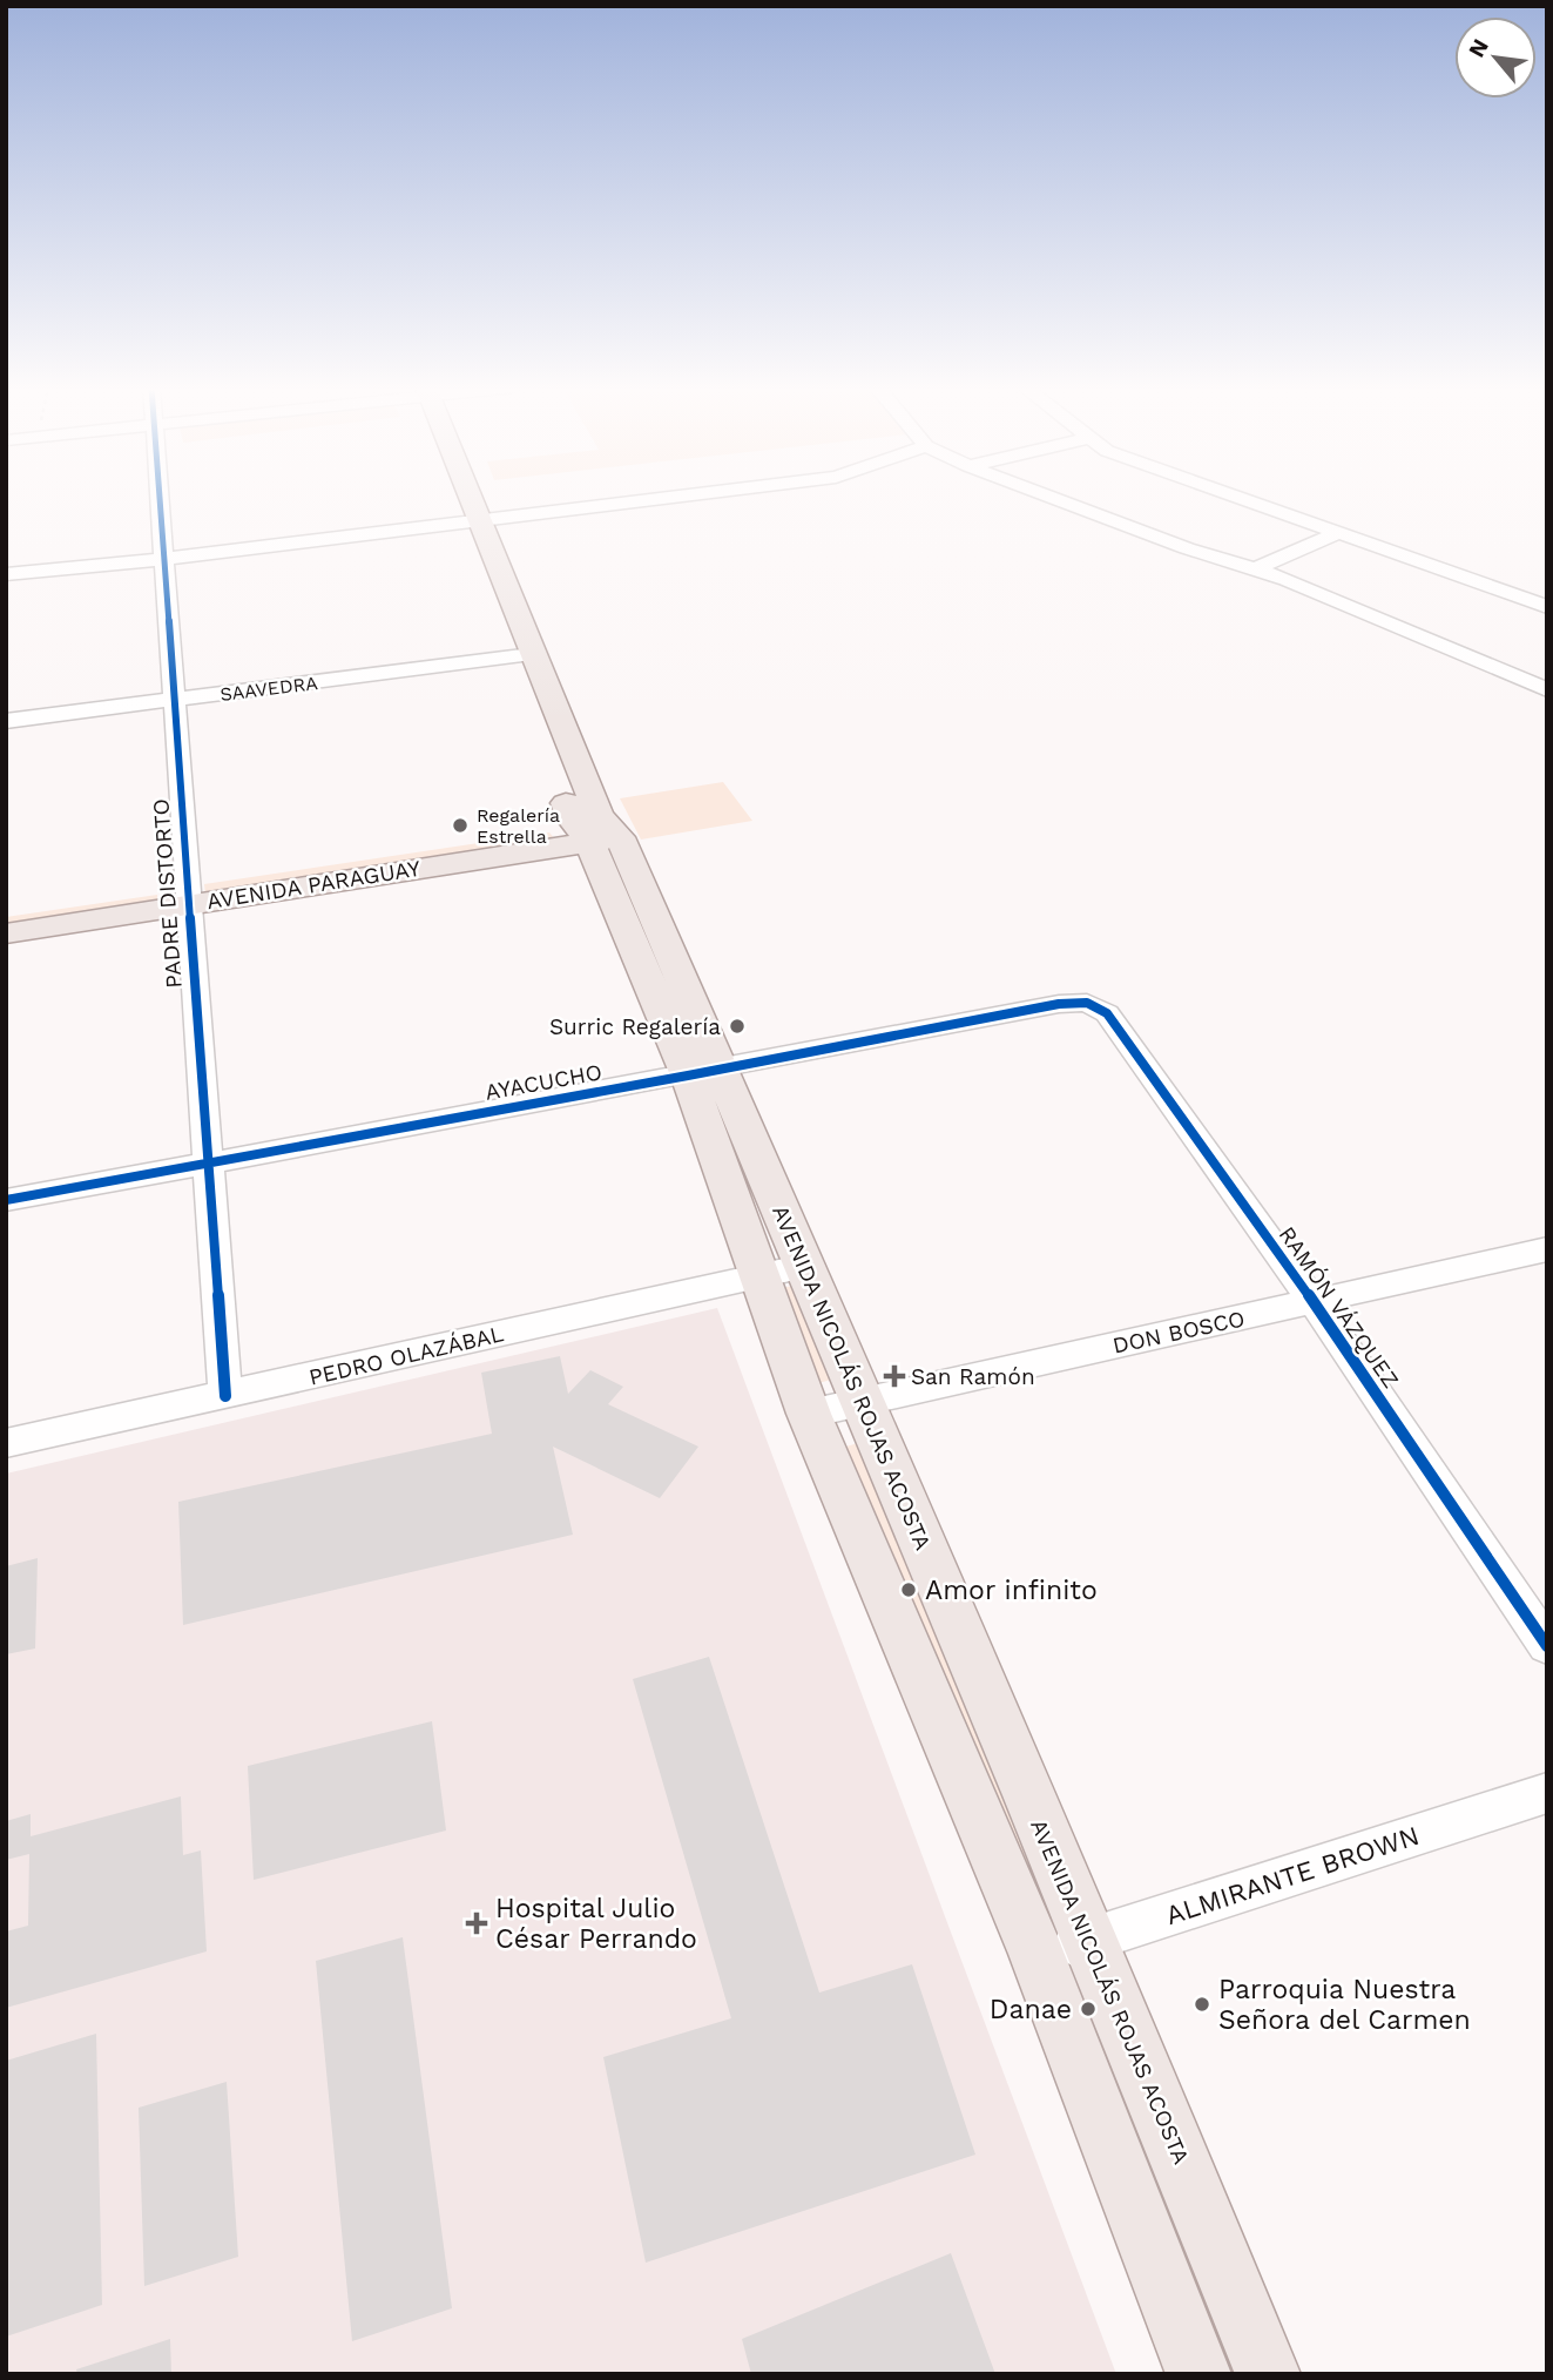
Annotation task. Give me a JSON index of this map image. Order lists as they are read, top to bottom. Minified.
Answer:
{"streets":{"main road":["AVENIDA PARAGUAY","AVENIDA NICOLÁS ROJAS ACOSTA"],"street":["SAAVEDRA","PADRE DISTORTO","AYACUCHO","RAMÓN VÁZQUEZ","DON BOSCO","PEDRO OLAZÁBAL","ALMIRANTE BROWN"]},"crossings":[["SAAVEDRA","PADRE DISTORTO"],["SAAVEDRA","AVENIDA NICOLÁS ROJAS ACOSTA"],["AVENIDA PARAGUAY","PADRE DISTORTO"],["AVENIDA PARAGUAY","AVENIDA NICOLÁS ROJAS ACOSTA"],["PADRE DISTORTO","AYACUCHO"],["PADRE DISTORTO","PEDRO OLAZÁBAL"],["AYACUCHO","RAMÓN VÁZQUEZ"],["AYACUCHO","AVENIDA NICOLÁS ROJAS ACOSTA"],["RAMÓN VÁZQUEZ","DON BOSCO"],["DON BOSCO","AVENIDA NICOLÁS ROJAS ACOSTA"],["PEDRO OLAZÁBAL","AVENIDA NICOLÁS ROJAS ACOSTA"],["AVENIDA NICOLÁS ROJAS ACOSTA","ALMIRANTE BROWN"]],"places":{"other":["Regalería Estrella","Surric Regalería","Amor infinito","Parroquia Nuestra Señora del Carmen","Danae"],"health":["San Ramón","Hospital Julio César Perrando"]},"north":"top left"}
